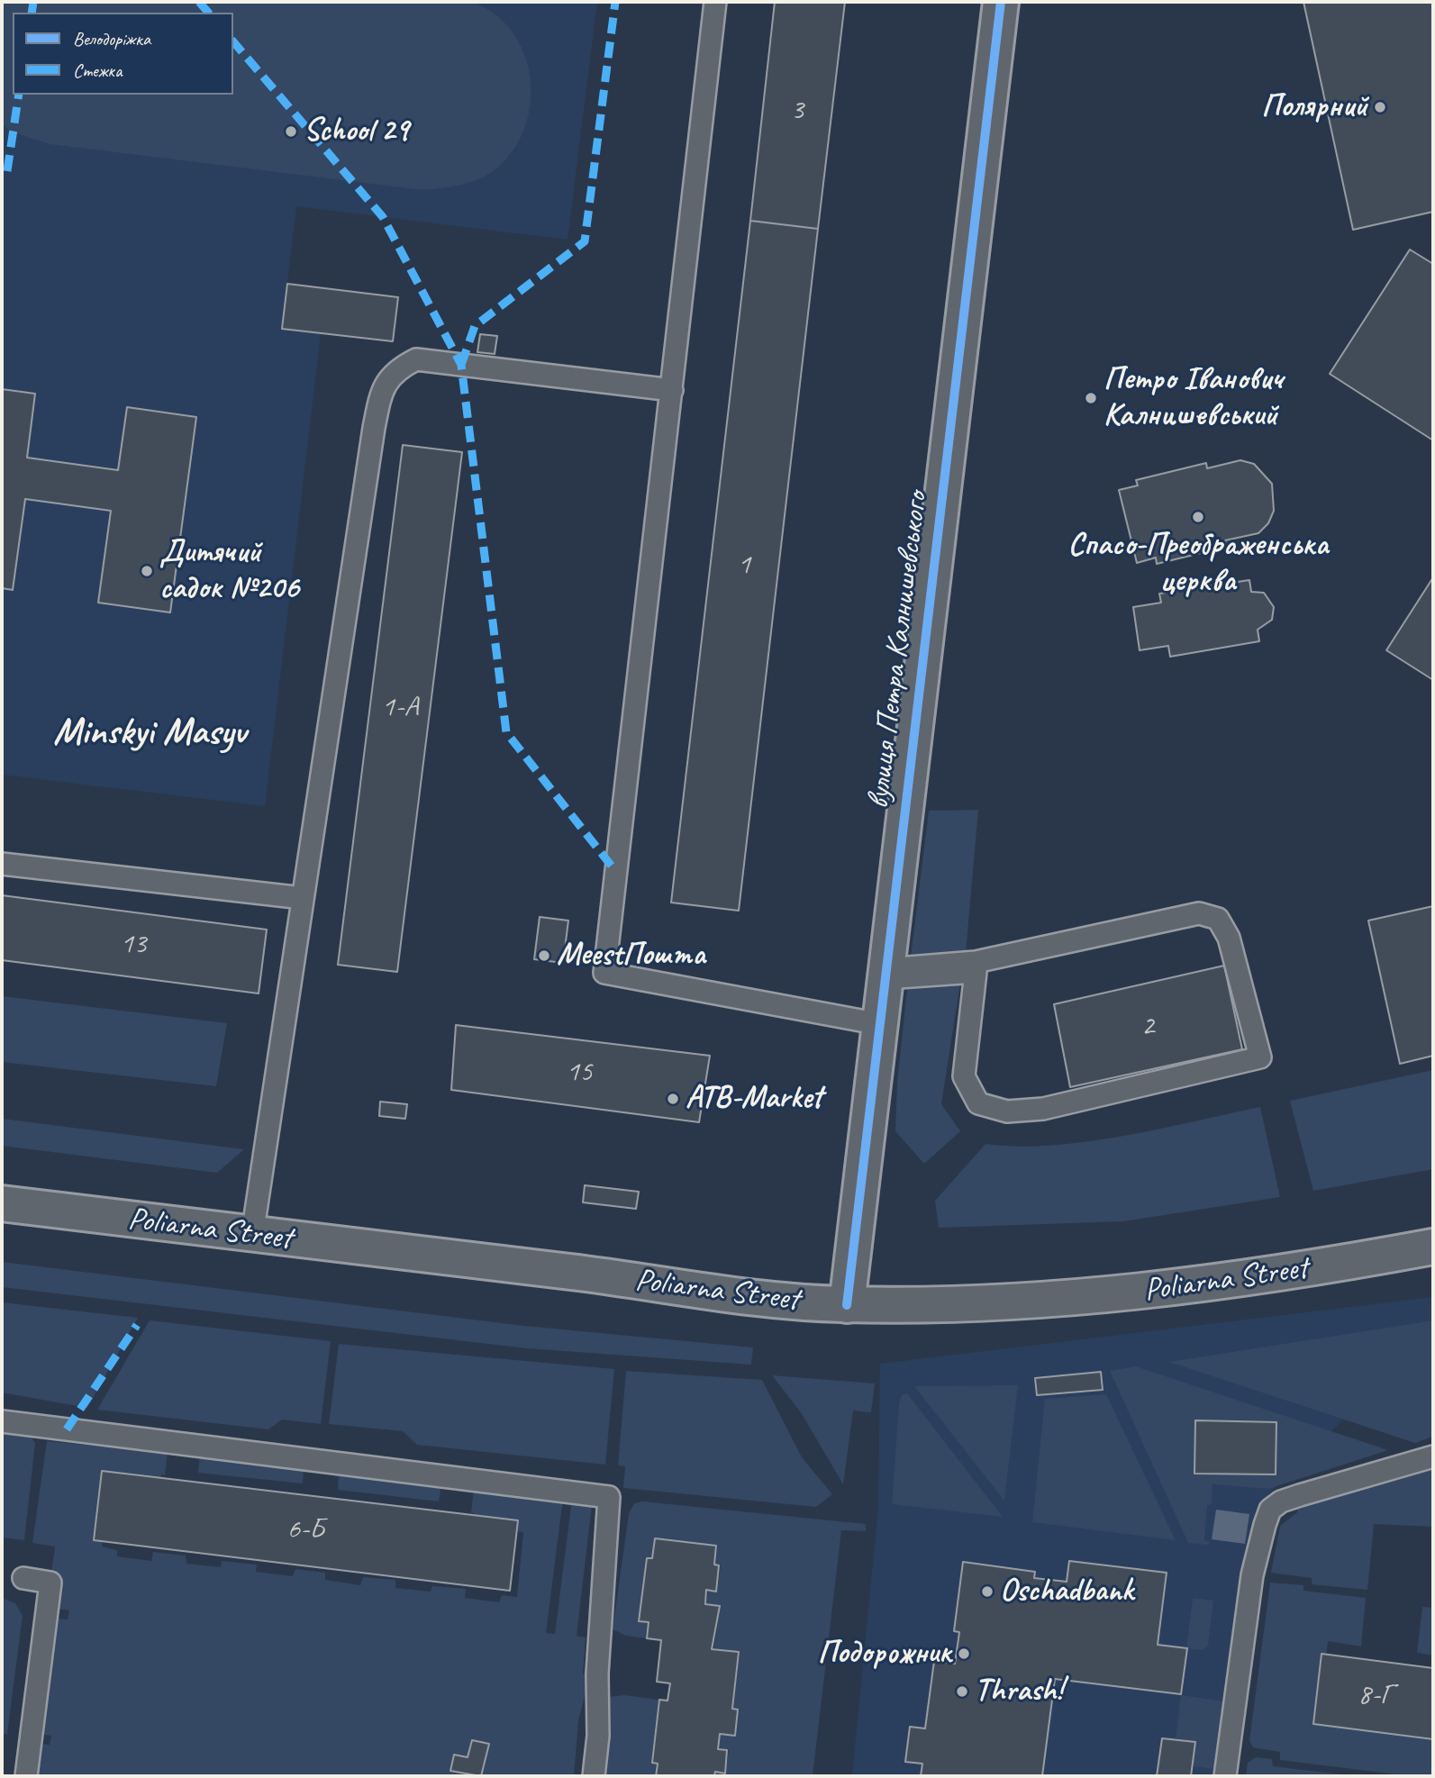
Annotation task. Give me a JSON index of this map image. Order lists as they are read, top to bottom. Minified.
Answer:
{"streets":{"main road":["вулиця Петра Калнишевського","Poliarna Street"]},"crossings":[["вулиця Петра Калнишевського","Poliarna Street"]],"districts":["Minskyi Masyv"],"places":["Полярний","School 29","Петро Іванович Калнишевський","Спасо-Преображенська церква","Дитячий садок №206","MeestПошта","ATB-Market","Oschadbank","Подорожник","Thrash!"],"house_numbers":["3","1","1-А","13","2","15","6-Б","8-Г"],"legend":["Велодоріжка","Стежка"]}
